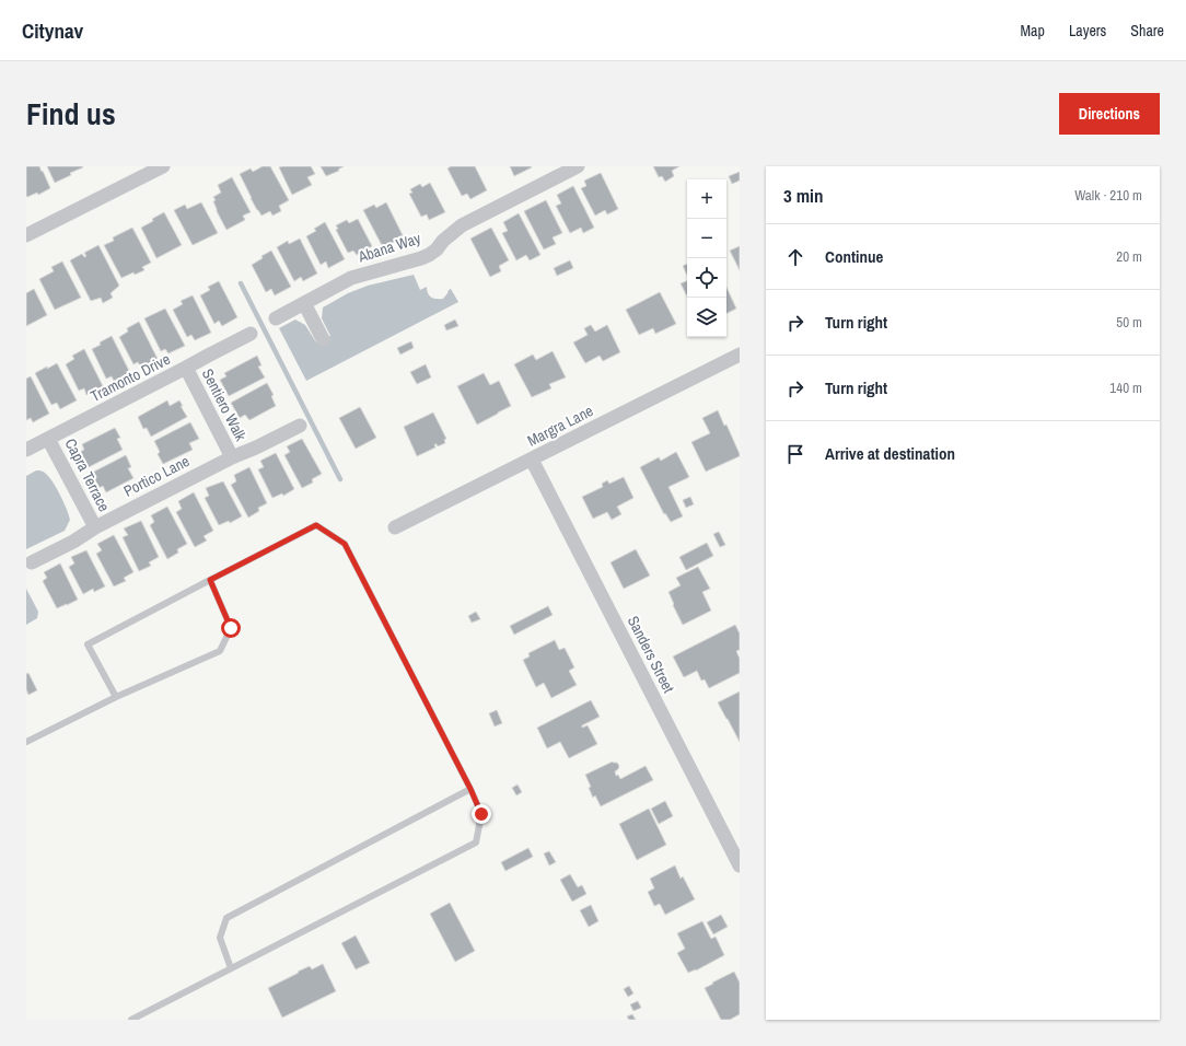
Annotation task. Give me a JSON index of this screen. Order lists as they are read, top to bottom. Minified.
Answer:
{"streets":{"street":["Abana Way","Tramonto Drive","Sentiero Walk","Margra Lane","Capra Terrace","Portico Lane","Sanders Street"]},"crossings":[["Tramonto Drive","Sentiero Walk"],["Tramonto Drive","Capra Terrace"],["Sentiero Walk","Portico Lane"],["Margra Lane","Sanders Street"],["Capra Terrace","Portico Lane"]],"page":{"header":"Citynav","nav":["Map","Layers","Share"],"title":"Find us","buttons":"Directions","heading":["3 min","Walk · 210 m"],"map_buttons":["+","−"],"list":[["Continue","20 m"],["Turn right","50 m"],["Turn right","140 m"],"Arrive at destination"]}}
